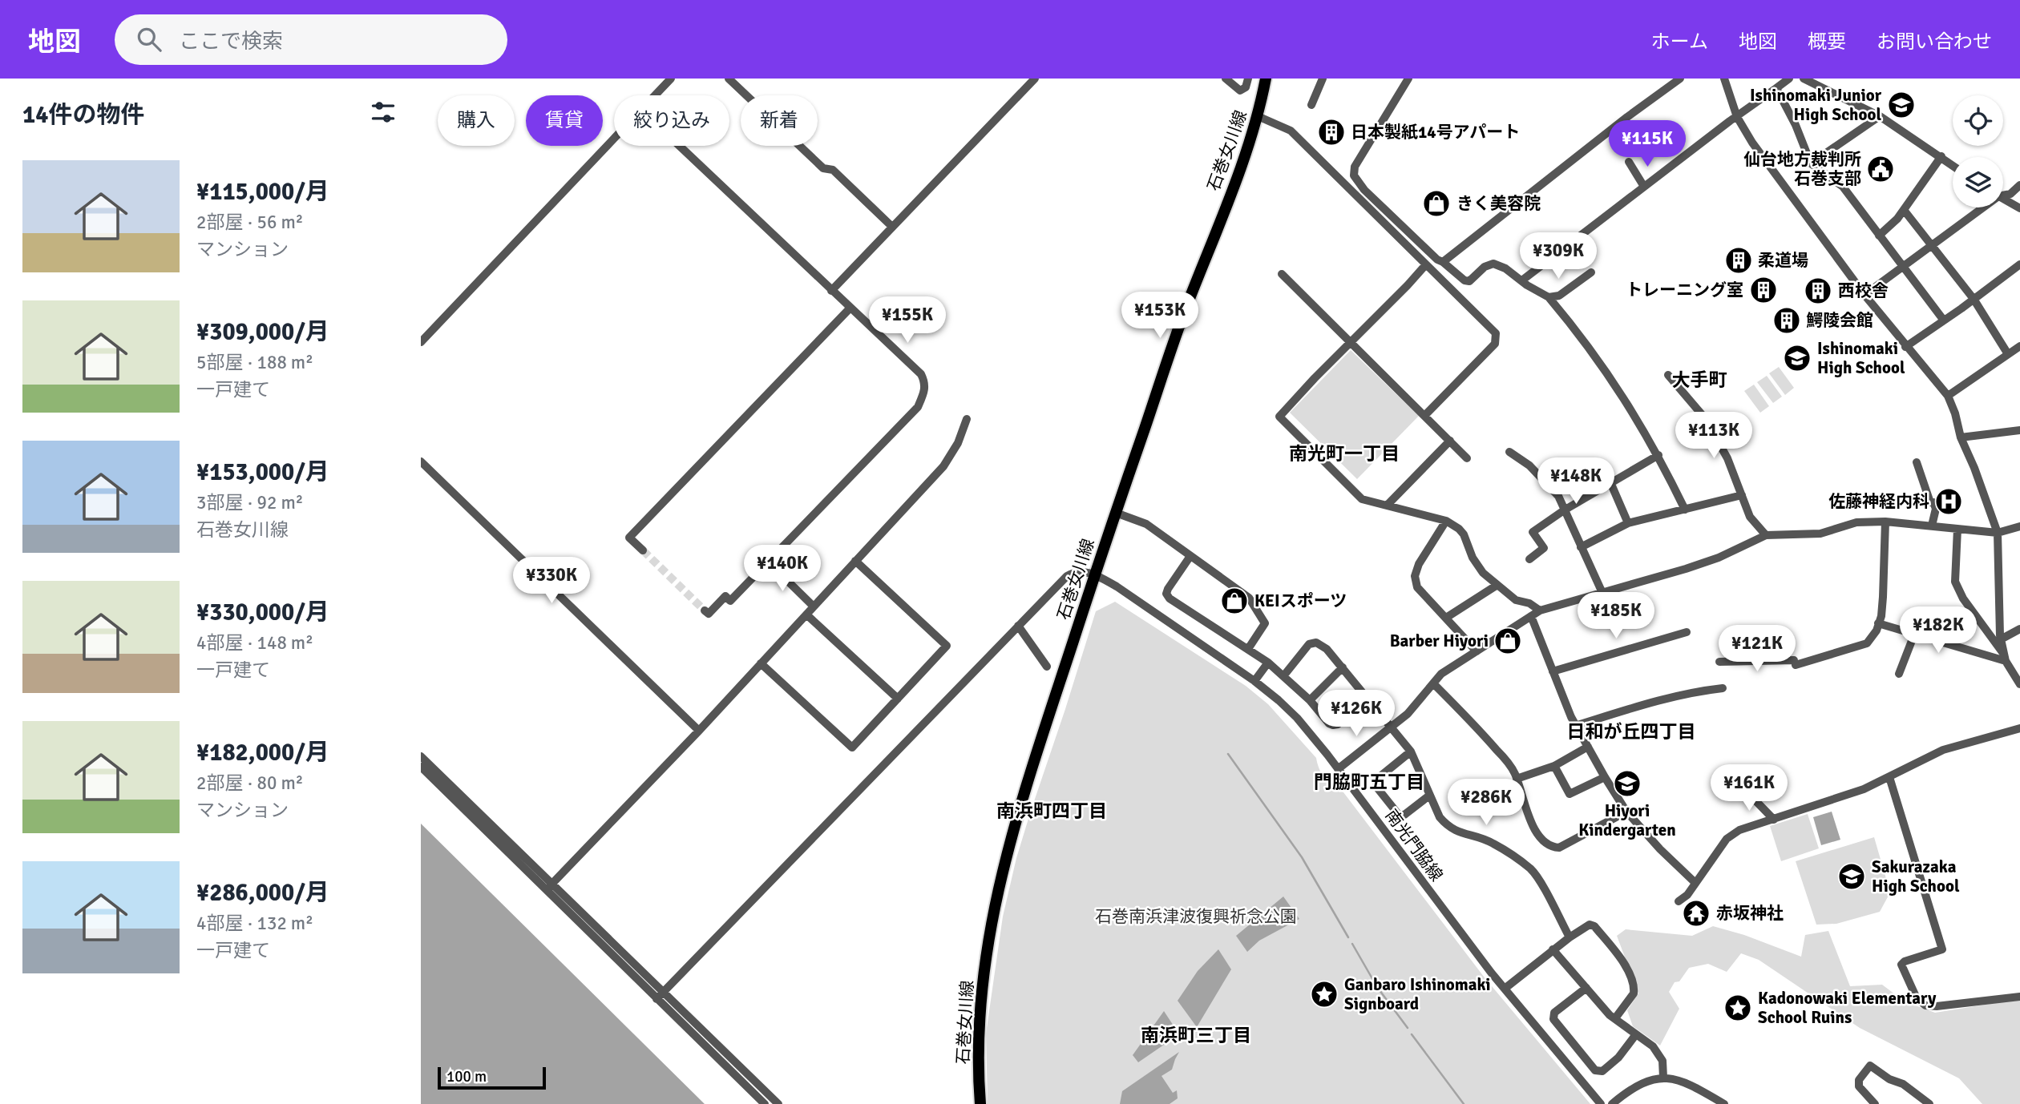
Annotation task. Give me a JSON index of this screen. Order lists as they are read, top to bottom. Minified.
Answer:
{"streets":{"main road":["石巻女川線"],"street":["南光門脇線"]},"crossings":[["石巻女川線","南光門脇線"]],"districts":["大手町","南光町一丁目","日和が丘四丁目","門脇町五丁目","南浜町四丁目","南浜町三丁目"],"parks":["石巻南浜津波復興祈念公園"],"places":{"school or university":["Ishinomaki Junior High School","Ishinomaki High School","Hiyori Kindergarten","Sakurazaka High School"],"building":["日本製紙14号アパート","柔道場","トレーニング室","西校舎","鰐陵会館"],"public building":["仙台地方裁判所 石巻支部"],"shop":["きく美容院","KEIスポーツ","Barber Hiyori"],"hospital":["佐藤神経内科"],"temple":["赤坂神社"],"place":["Ganbaro Ishinomaki Signboard","Kadonowaki Elementary School Ruins"]},"scale_bar":"100 m","page":{"header":"地図","search":"ここで検索","nav":["ホーム","地図","概要","お問い合わせ"],"heading":"14件の物件","chip":["購入","賃貸","絞り込み","新着"],"price":["¥115K","¥309K","¥153K","¥155K","¥113K","¥148K","¥140K","¥330K","¥185K","¥182K","¥121K","¥126K","¥161K","¥286K"],"list":[{"name":"¥115,000/月","note":"2部屋 · 56 m² · マンション"},{"name":"¥309,000/月","note":"5部屋 · 188 m² · 一戸建て"},{"name":"¥153,000/月","note":"3部屋 · 92 m² · 石巻女川線"},{"name":"¥330,000/月","note":"4部屋 · 148 m² · 一戸建て"},{"name":"¥182,000/月","note":"2部屋 · 80 m² · マンション"},{"name":"¥286,000/月","note":"4部屋 · 132 m² · 一戸建て"}],"scale":"100 m"}}
